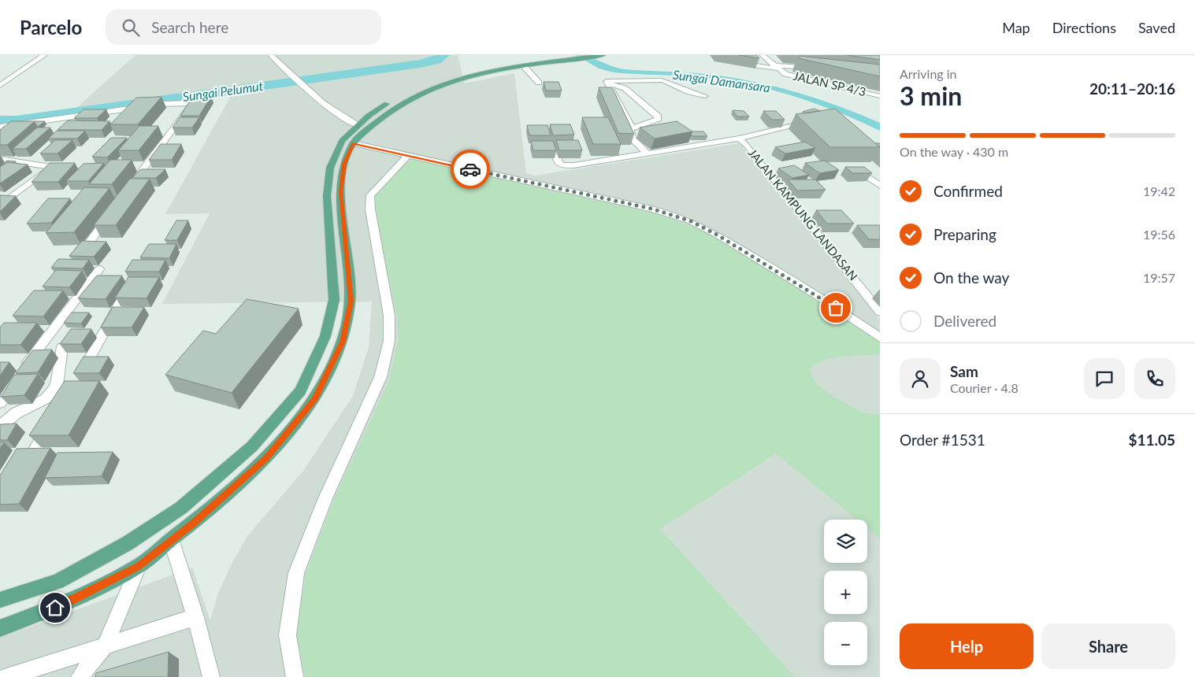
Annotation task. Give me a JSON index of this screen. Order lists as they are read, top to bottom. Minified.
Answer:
{"streets":{"street":["JALAN SP 4/3","JALAN KAMPUNG LANDASAN"]},"water":["Sungai Damansara","Sungai Pelumut"],"page":{"header":"Parcelo","search":"Search here","nav":["Map","Directions","Saved"],"heading":["3 min","Arriving in","20:11–20:16"],"panel":["Sam","Courier · 4.8","Order #1531","$11.05"],"bar":"On the way · 430 m","list":[["Confirmed","19:42"],["Preparing","19:56"],["On the way","19:57"],"Delivered"],"map_buttons":["+","−"],"buttons":["Help","Share"]}}
